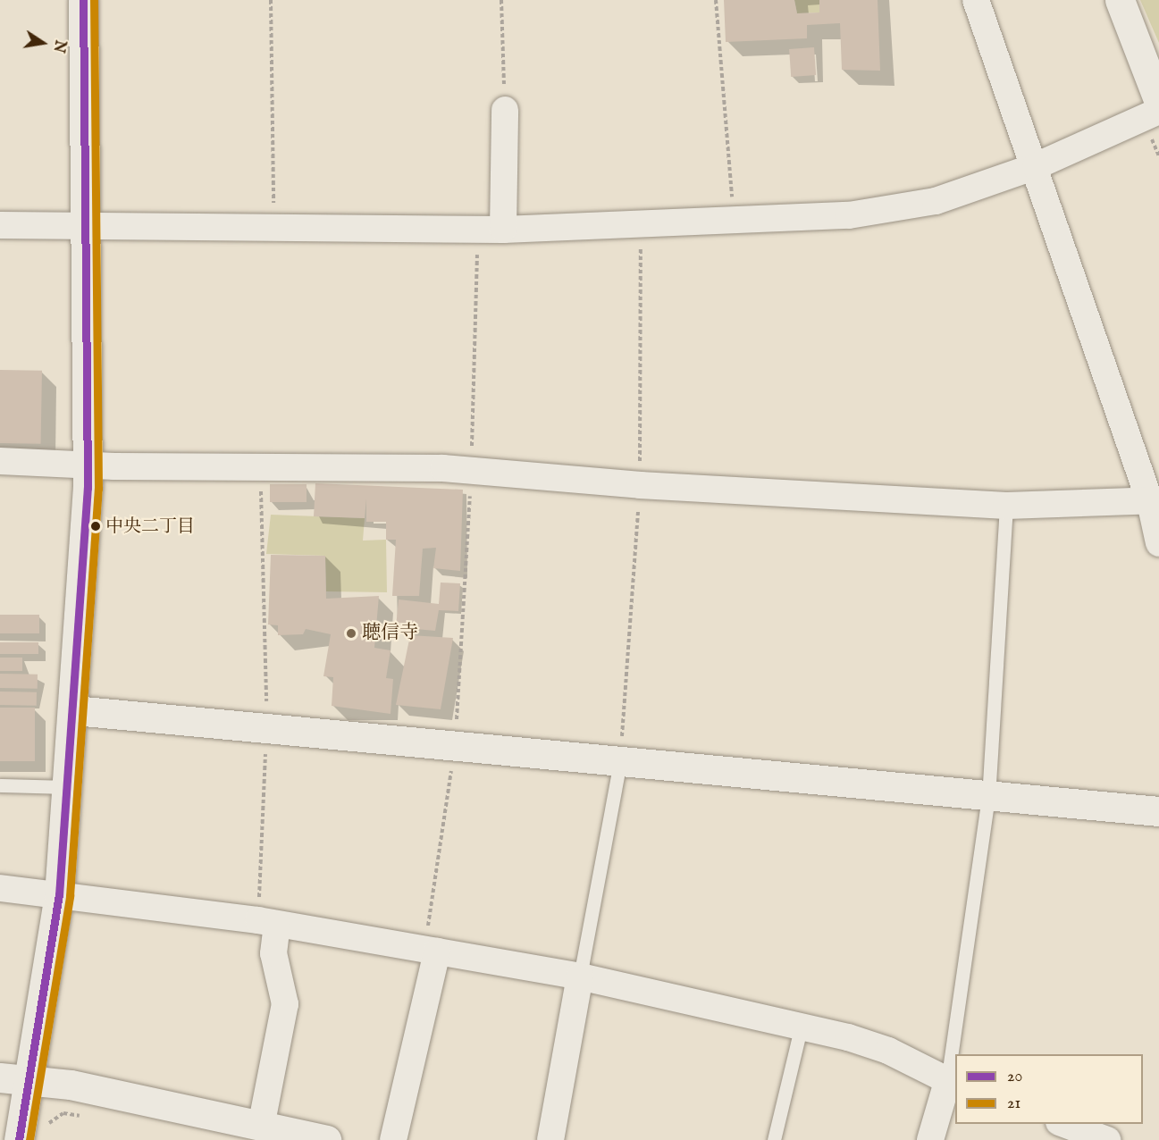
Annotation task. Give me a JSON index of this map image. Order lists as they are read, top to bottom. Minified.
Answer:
{"places":["中央二丁目","聴信寺"],"lines":["transit line 20","transit line 21"],"legend":["20","21"],"north":"right"}
